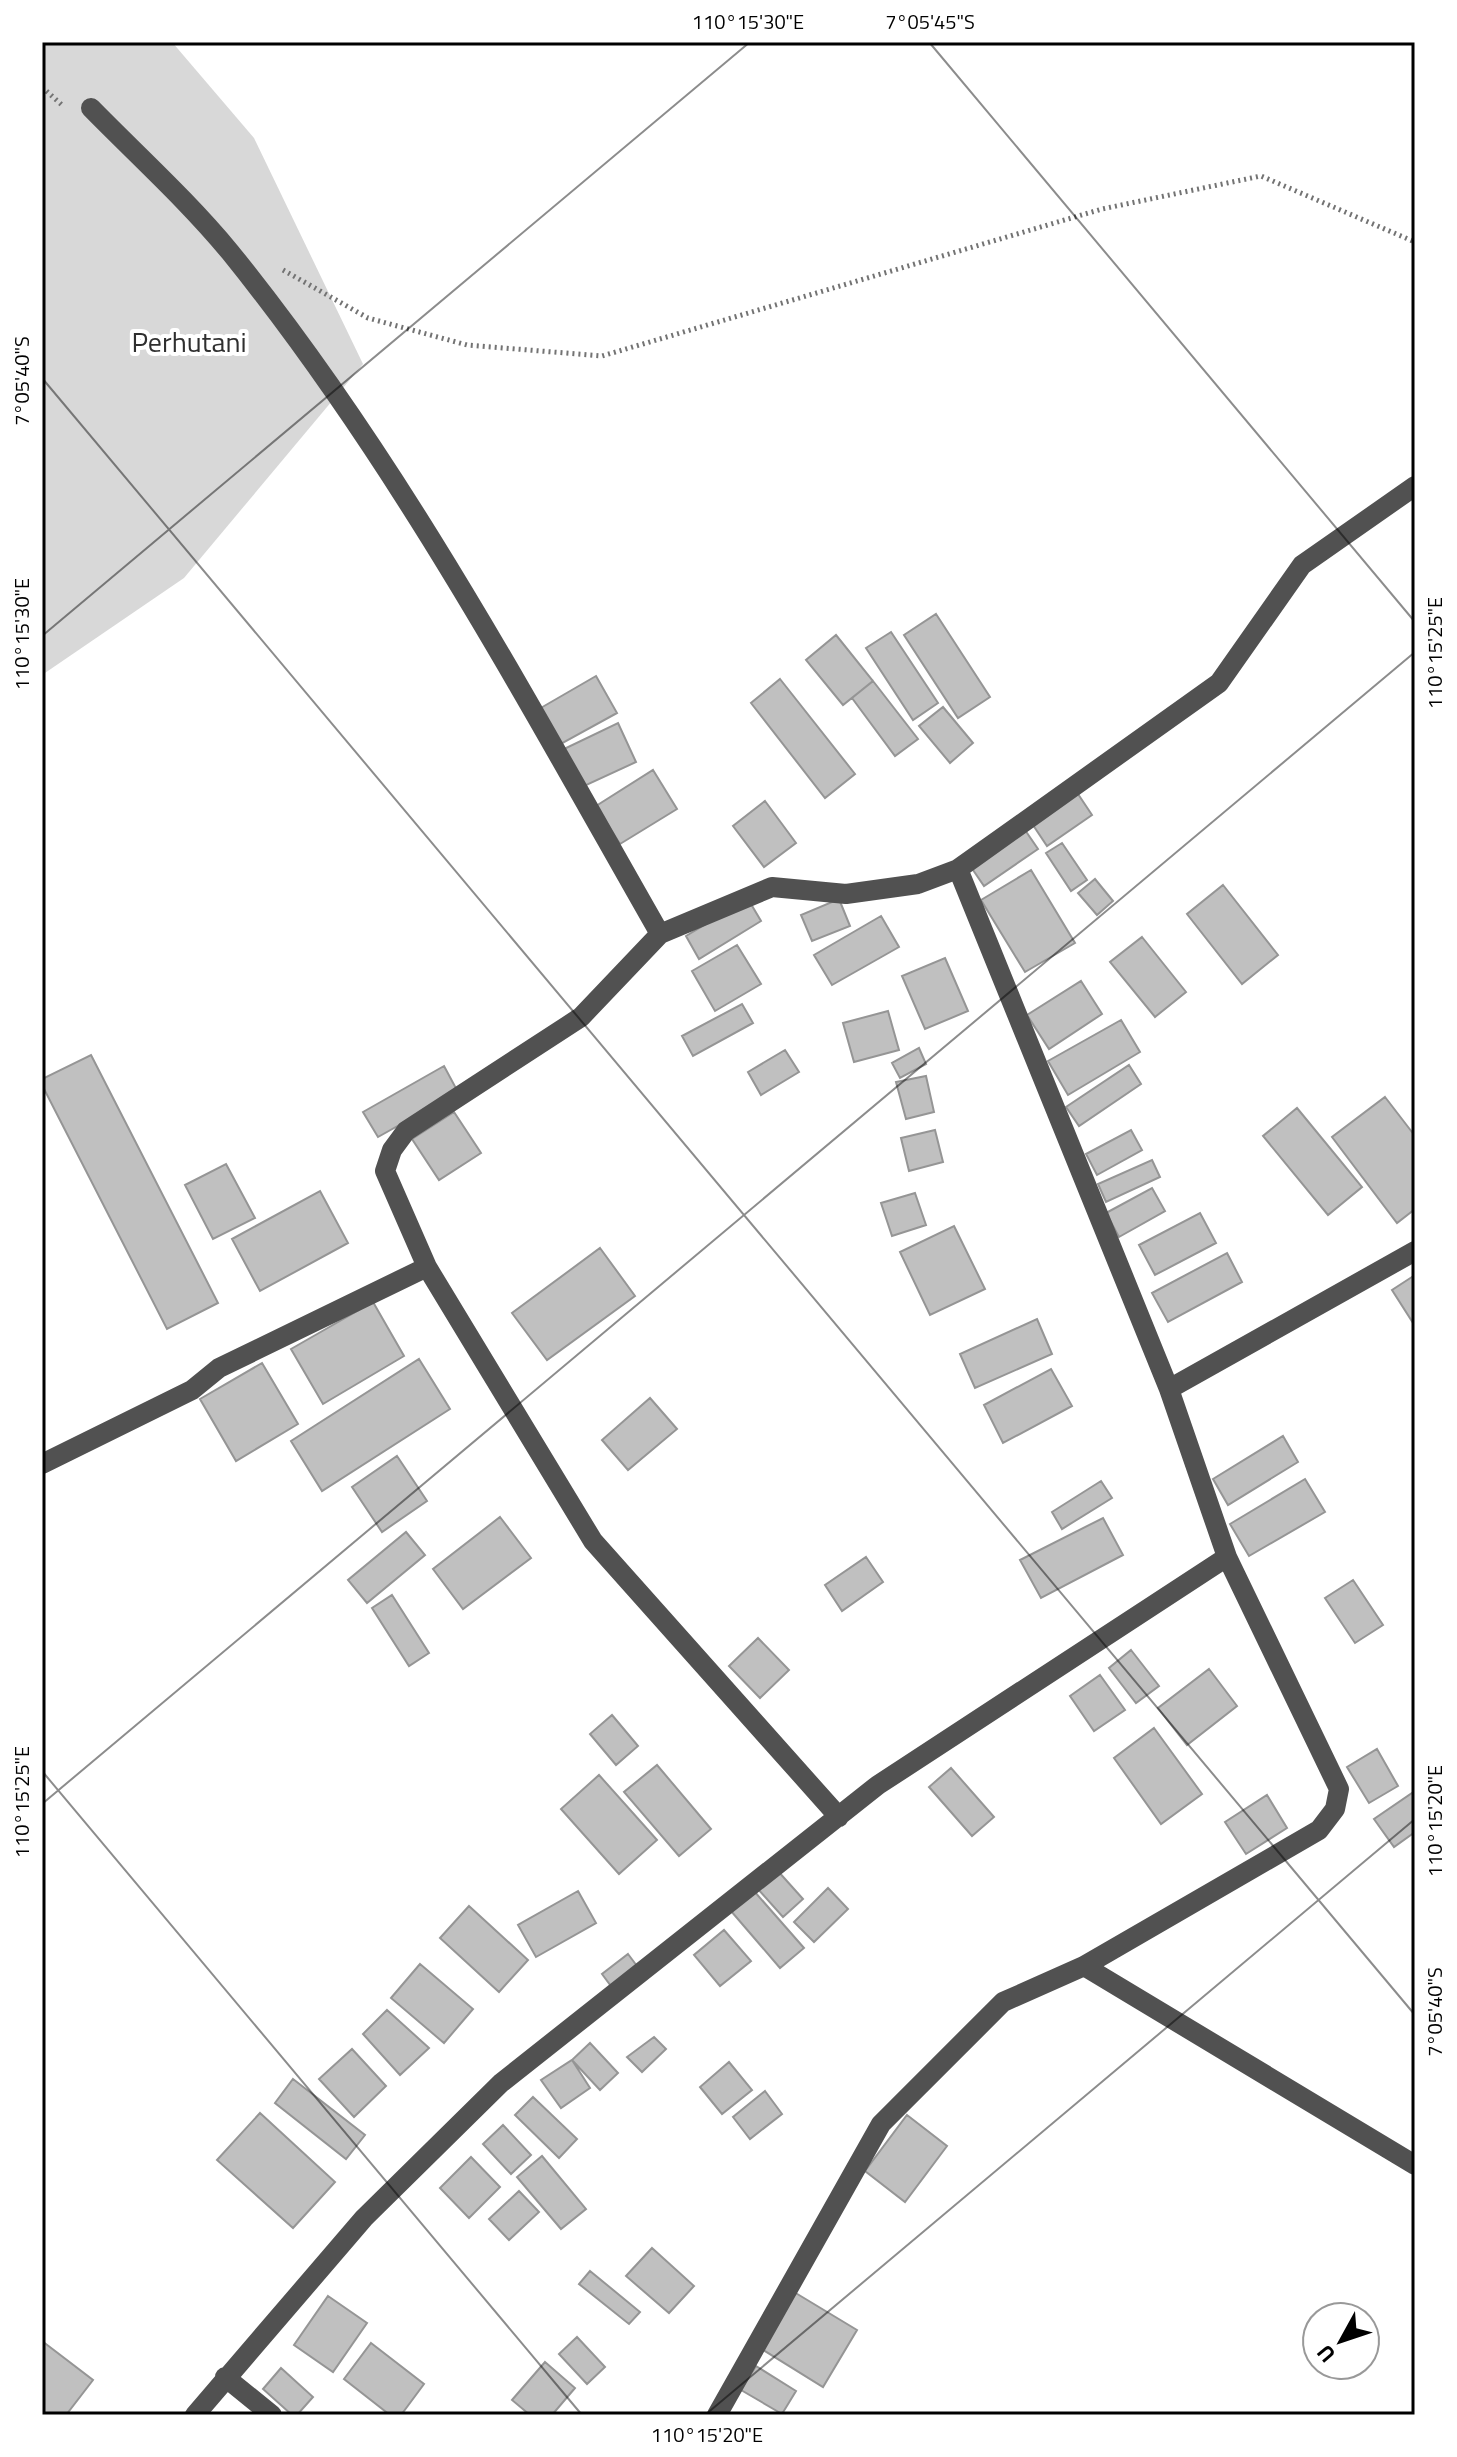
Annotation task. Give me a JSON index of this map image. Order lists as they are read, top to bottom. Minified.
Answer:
{"parks":["Perhutani"],"north":"bottom left","coordinates":["110°15'30\"E","7°05'45\"S","7°05'40\"S","110°15'25\"E","110°15'20\"E"]}
